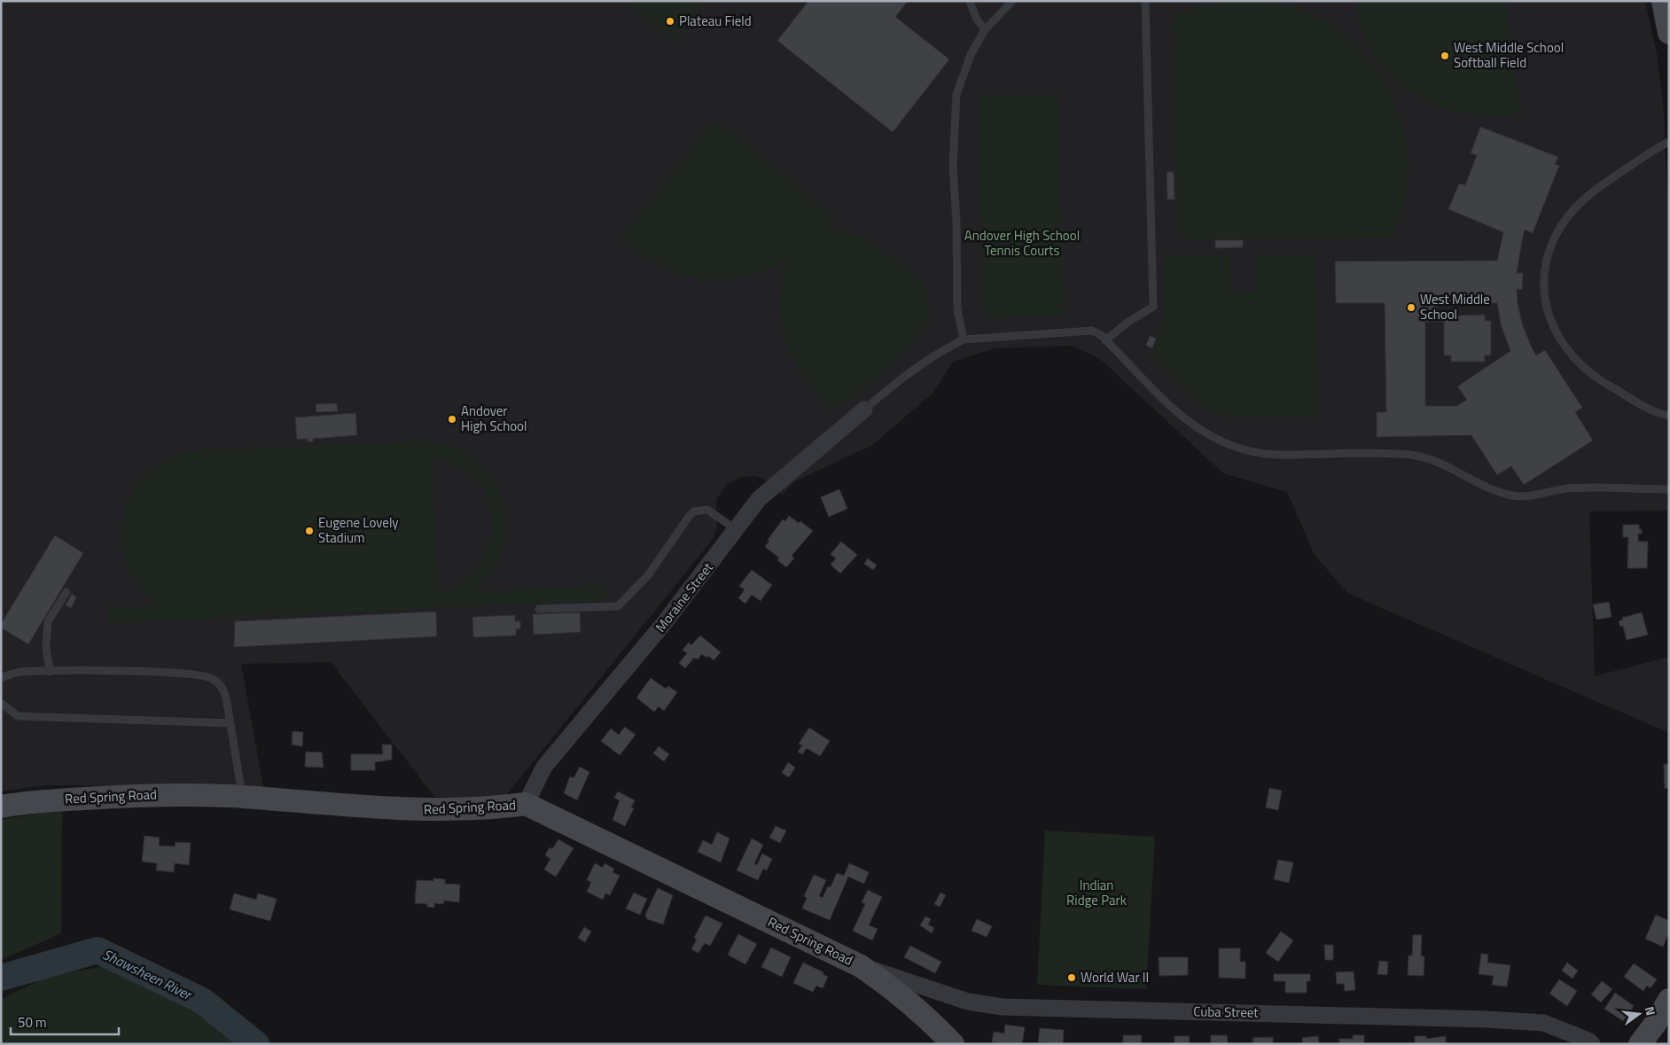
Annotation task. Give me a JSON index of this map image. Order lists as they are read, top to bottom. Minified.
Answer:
{"streets":{"main road":["Red Spring Road"],"street":["Moraine Street","Cuba Street"]},"crossings":[["Moraine Street","Red Spring Road"],["Red Spring Road","Cuba Street"]],"water":["Shawsheen River"],"parks":["Andover High School Tennis Courts","Indian Ridge Park"],"places":["Plateau Field","West Middle School Softball Field","West Middle School","Andover High School","Eugene Lovely Stadium","World War II"],"scale_bar":"50 m","north":"right"}
